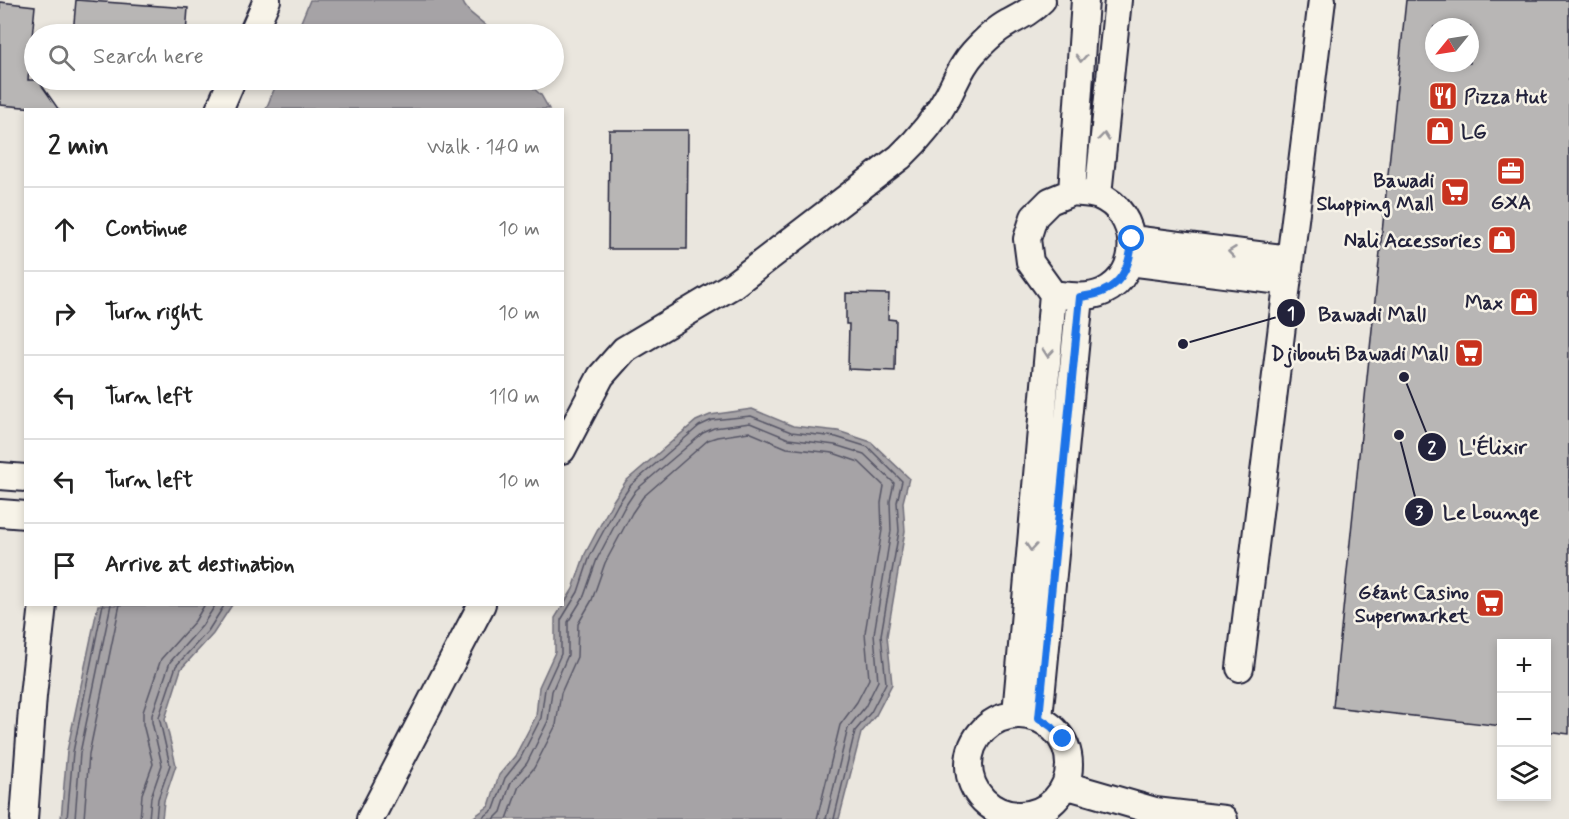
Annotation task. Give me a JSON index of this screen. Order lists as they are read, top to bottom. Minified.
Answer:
{"places":{"restaurant":["Pizza Hut"],"shop":["LG","Nali Accessories","Max"],"office":["GXA"],"supermarket":["Bawadi Shopping Mall","Djibouti Bawadi Mall","Géant Casino Supermarket"],"other":["Bawadi Mall","L'Élixir","Le Lounge"]},"north":"bottom left","page":{"search":"Search here","heading":["2 min","Walk · 140 m"],"list":[["Continue","10 m"],["Turn right","10 m"],["Turn left","110 m"],["Turn left","10 m"],"Arrive at destination"],"map_buttons":["+","−"]}}
